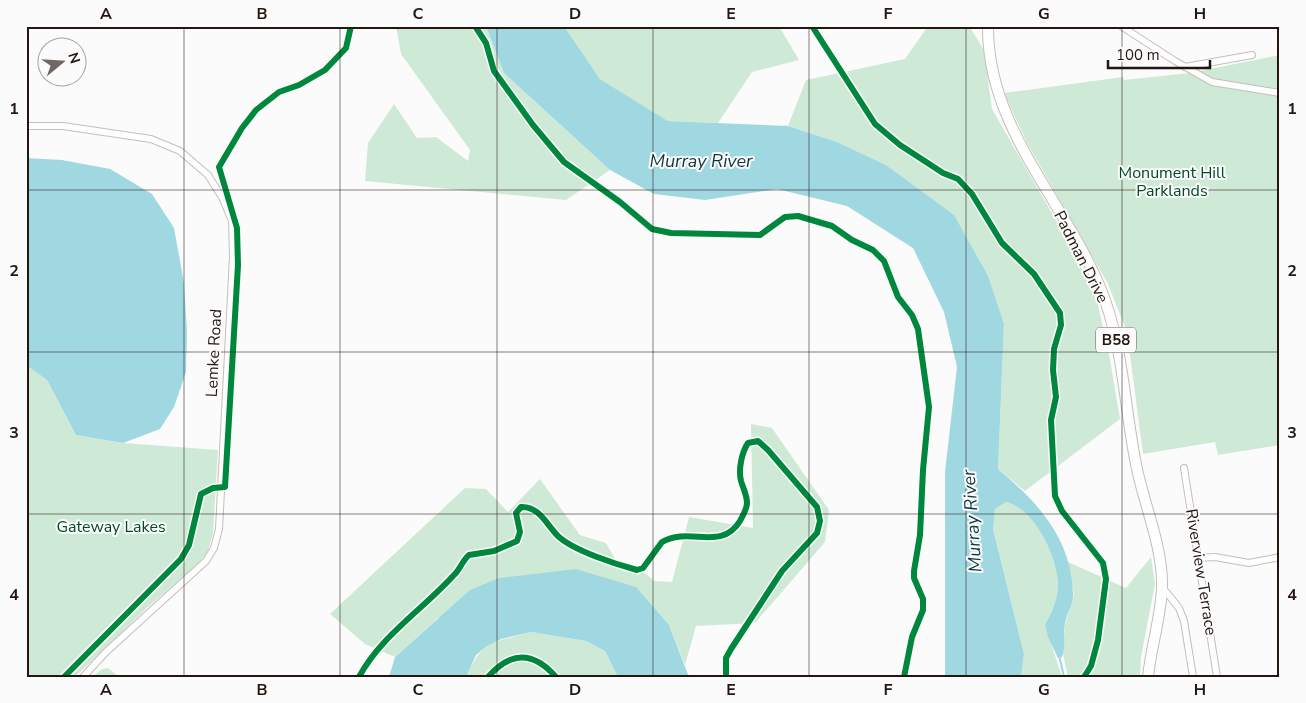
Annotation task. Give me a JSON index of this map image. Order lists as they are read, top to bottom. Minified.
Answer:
{"streets":{"main road":["Padman Drive","B58"],"street":["Lemke Road","Riverview Terrace"]},"crossings":[["Padman Drive","Riverview Terrace"]],"water":["Murray River"],"parks":["Monument Hill Parklands","Gateway Lakes"],"scale_bar":"100 m","north":"right","grid":{"columns":["A","B","C","D","E","F","G","H"],"rows":["1","2","3","4"]}}
